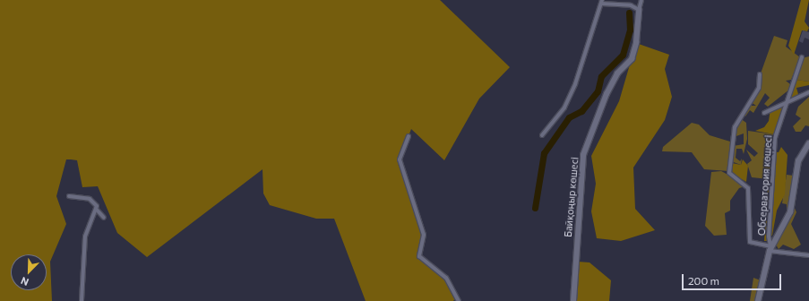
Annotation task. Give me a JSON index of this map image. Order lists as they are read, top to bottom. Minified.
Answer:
{"streets":{"street":["Обсерватория көшесі","Байқоңыр көшесі"]},"scale_bar":"200 m","north":"bottom left"}
